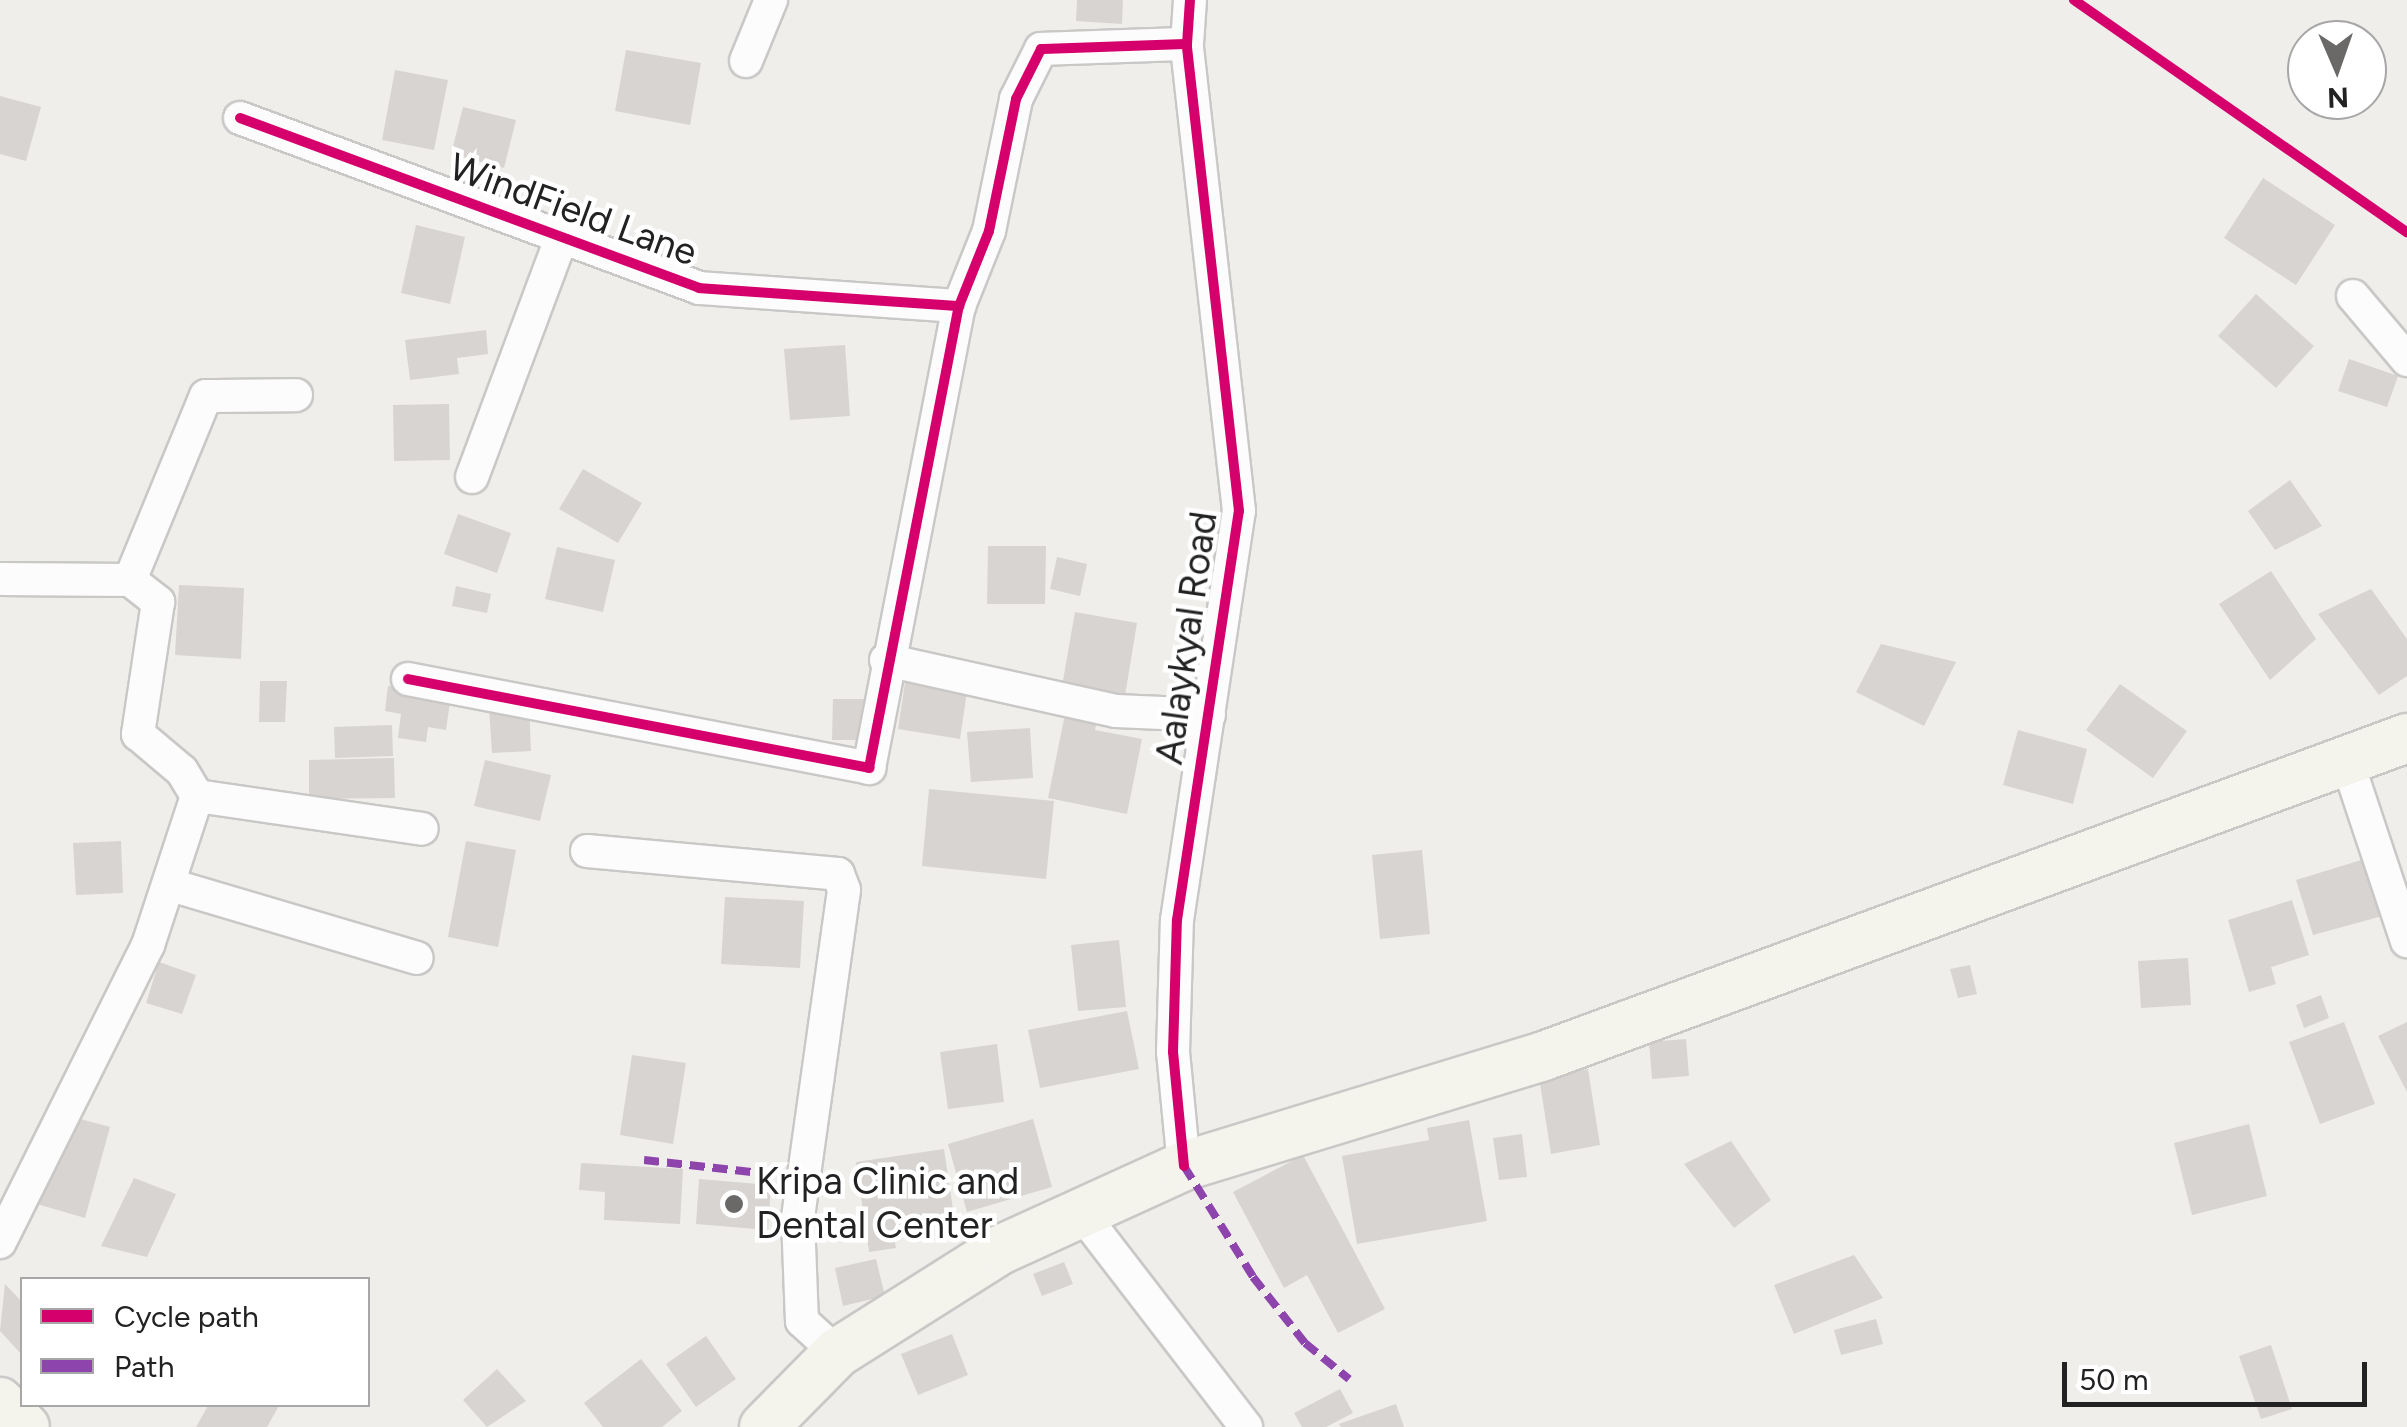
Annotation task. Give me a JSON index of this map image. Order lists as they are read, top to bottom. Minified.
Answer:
{"streets":{"street":["WindField Lane","Aalaykyal Road"]},"places":["Kripa Clinic and Dental Center"],"legend":["Cycle path","Path"],"scale_bar":"50 m","north":"bottom"}
